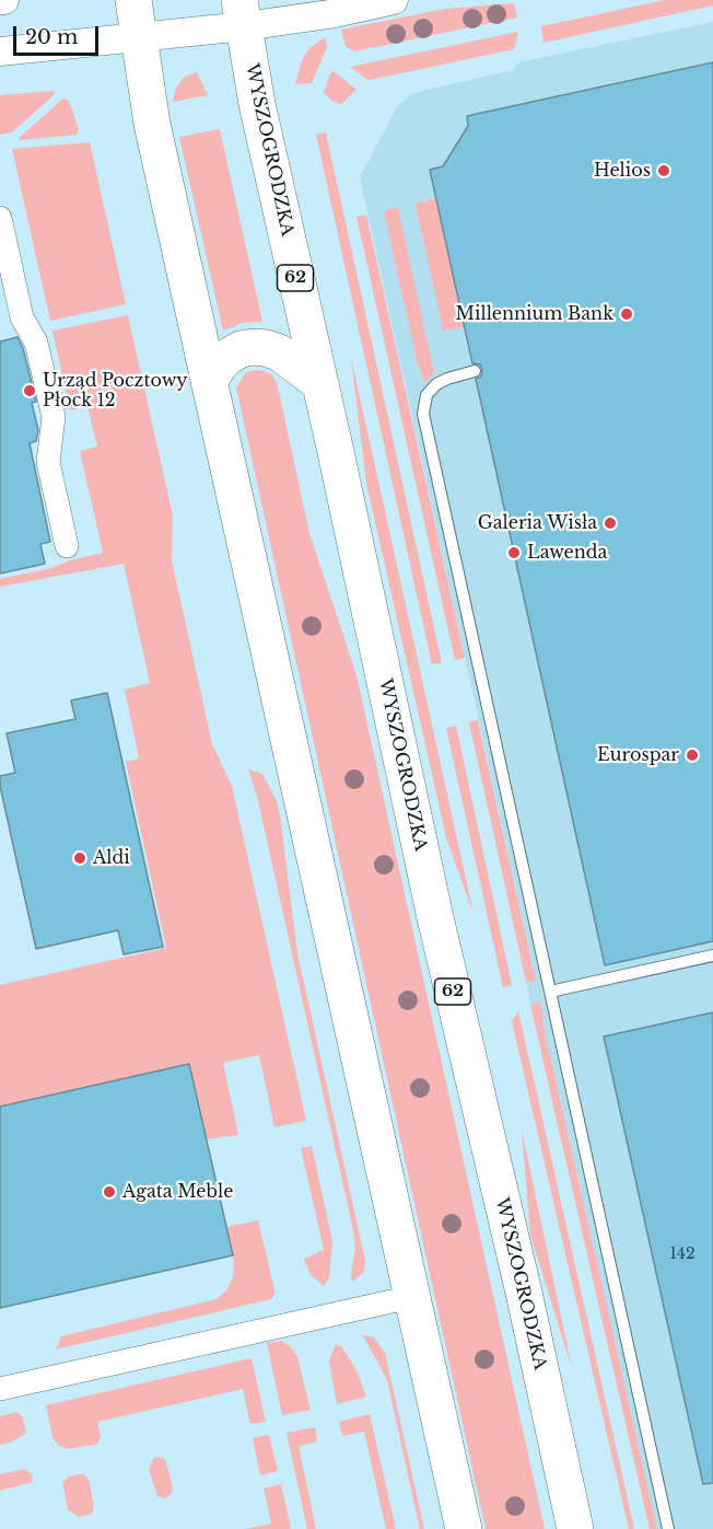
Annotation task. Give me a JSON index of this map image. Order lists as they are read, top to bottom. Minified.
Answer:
{"streets":{"main road":["WYSZOGRODZKA","62"]},"places":["Helios","Millennium Bank","Urząd Pocztowy Płock 12","Galeria Wisła","Lawenda","Eurospar","Aldi","Agata Meble"],"house_numbers":["142"],"scale_bar":"20 m"}
